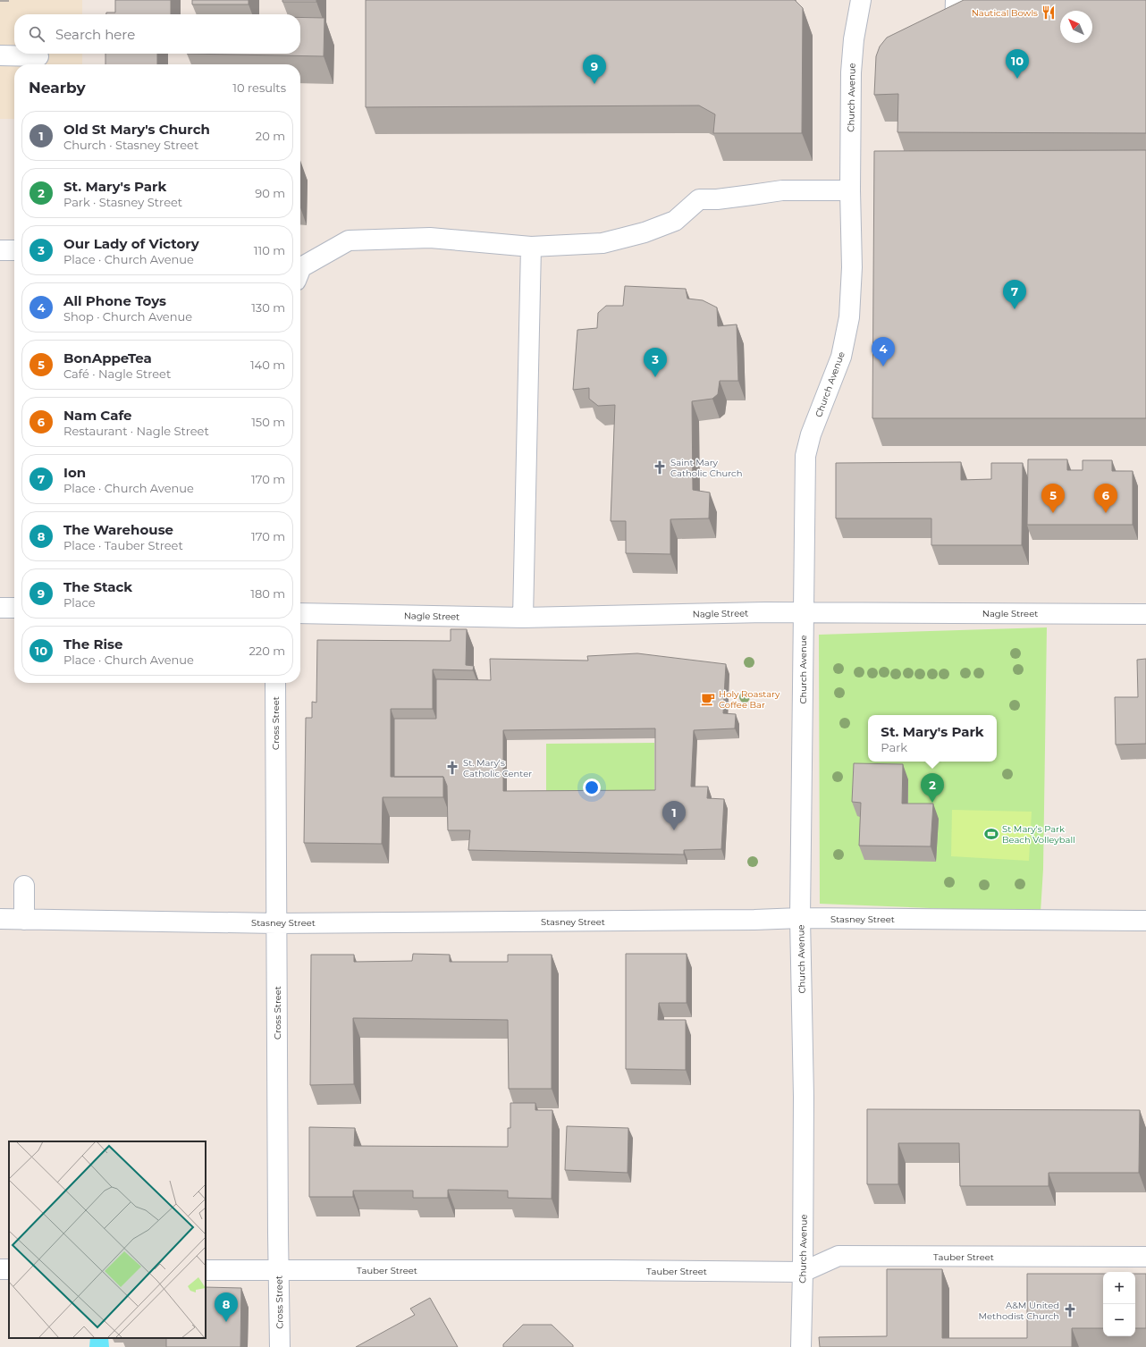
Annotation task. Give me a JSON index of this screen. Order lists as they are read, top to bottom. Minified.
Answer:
{"streets":{"street":["Church Avenue","Nagle Street","Cross Street","Stasney Street","Tauber Street"]},"crossings":[["Church Avenue","Nagle Street"],["Church Avenue","Stasney Street"],["Church Avenue","Tauber Street"],["Cross Street","Stasney Street"],["Cross Street","Tauber Street"]],"places":{"restaurant":["Nautical Bowls"],"church":["Saint Mary Catholic Church","St. Mary's Catholic Center","A&M United Methodist Church"],"cafe":["Holy Roastary Coffee Bar"],"sports":["St Mary's Park Beach Volleyball"]},"north":"top left","page":{"search":"Search here","pins":["10","9","7","4","3","5","6","2","1","8"],"heading":["Nearby","10 results"],"list":[{"mark":"1","name":"Old St Mary's Church","note":"Church · Stasney Street","value":"20 m"},{"mark":"2","name":"St. Mary's Park","note":"Park · Stasney Street","value":"90 m"},{"mark":"3","name":"Our Lady of Victory","note":"Place · Church Avenue","value":"110 m"},{"mark":"4","name":"All Phone Toys","note":"Shop · Church Avenue","value":"130 m"},{"mark":"5","name":"BonAppeTea","note":"Café · Nagle Street","value":"140 m"},{"mark":"6","name":"Nam Cafe","note":"Restaurant · Nagle Street","value":"150 m"},{"mark":"7","name":"Ion","note":"Place · Church Avenue","value":"170 m"},{"mark":"8","name":"The Warehouse","note":"Place · Tauber Street","value":"170 m"},{"mark":"9","name":"The Stack","note":"Place","value":"180 m"},{"mark":"10","name":"The Rise","note":"Place · Church Avenue","value":"220 m"}],"popup":["St. Mary's Park","Park"],"map_buttons":["+","−"]}}
